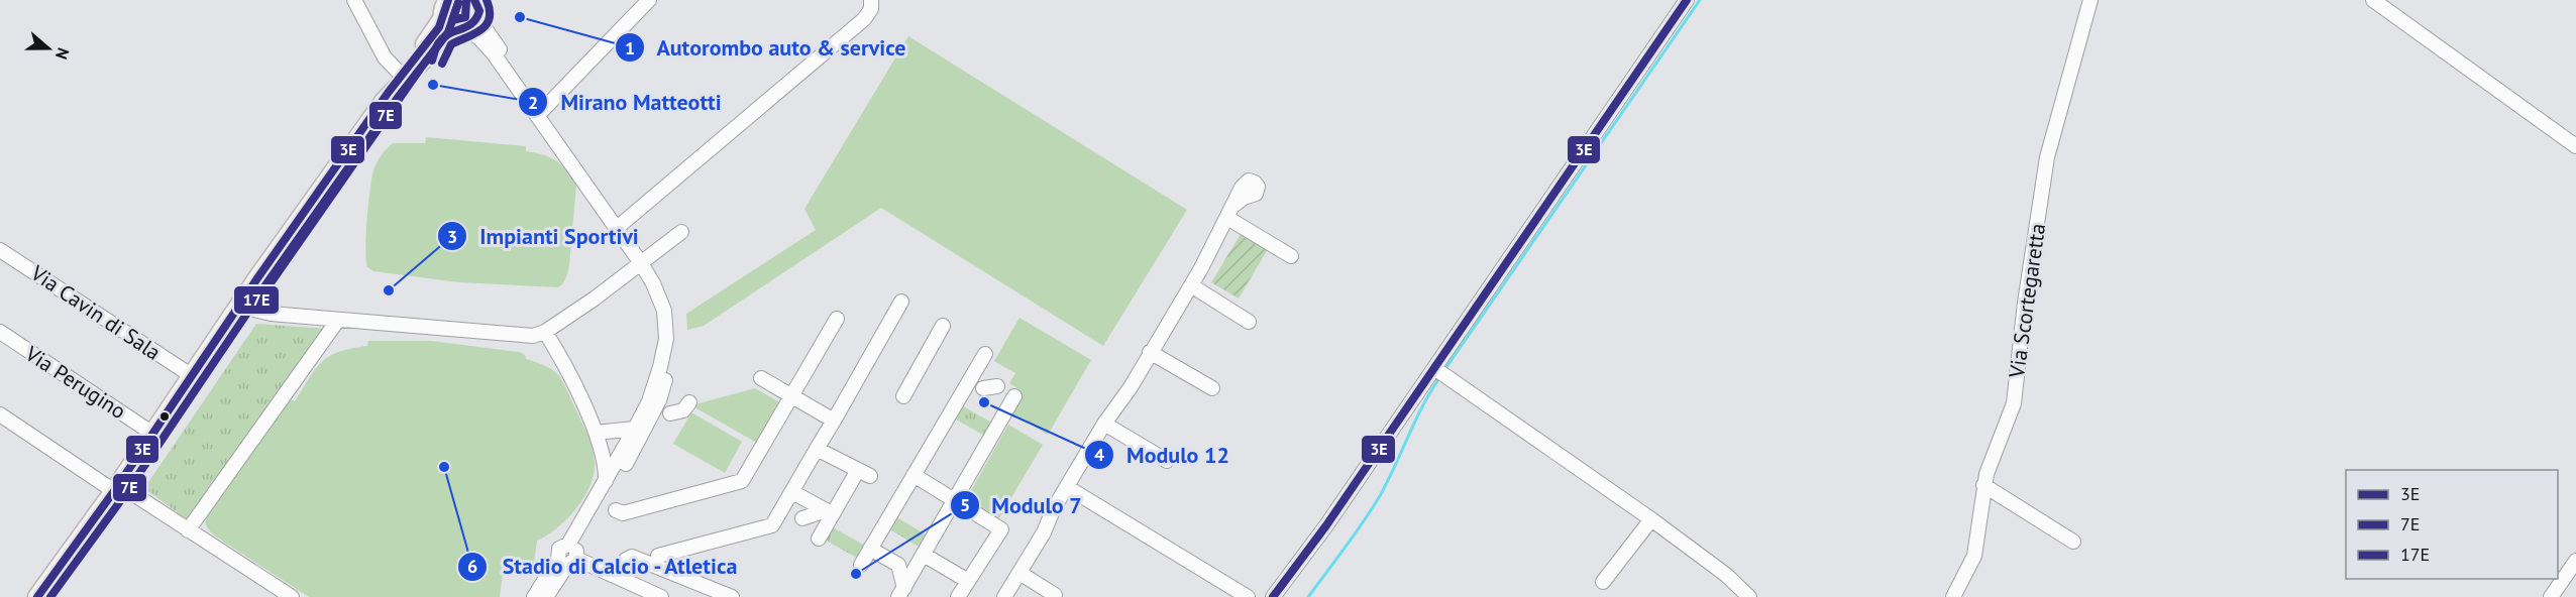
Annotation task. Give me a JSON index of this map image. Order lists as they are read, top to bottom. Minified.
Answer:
{"streets":{"street":["Via Scortegaretta","Via Cavin di Sala","Via Perugino"]},"places":["Autorombo auto & service","Mirano Matteotti","Impianti Sportivi","Modulo 12","Stadio di Calcio - Atletica","Modulo 7"],"lines":["transit line 3E","transit line 7E","transit line 17E"],"legend":["3E","7E","17E"],"north":"right"}
